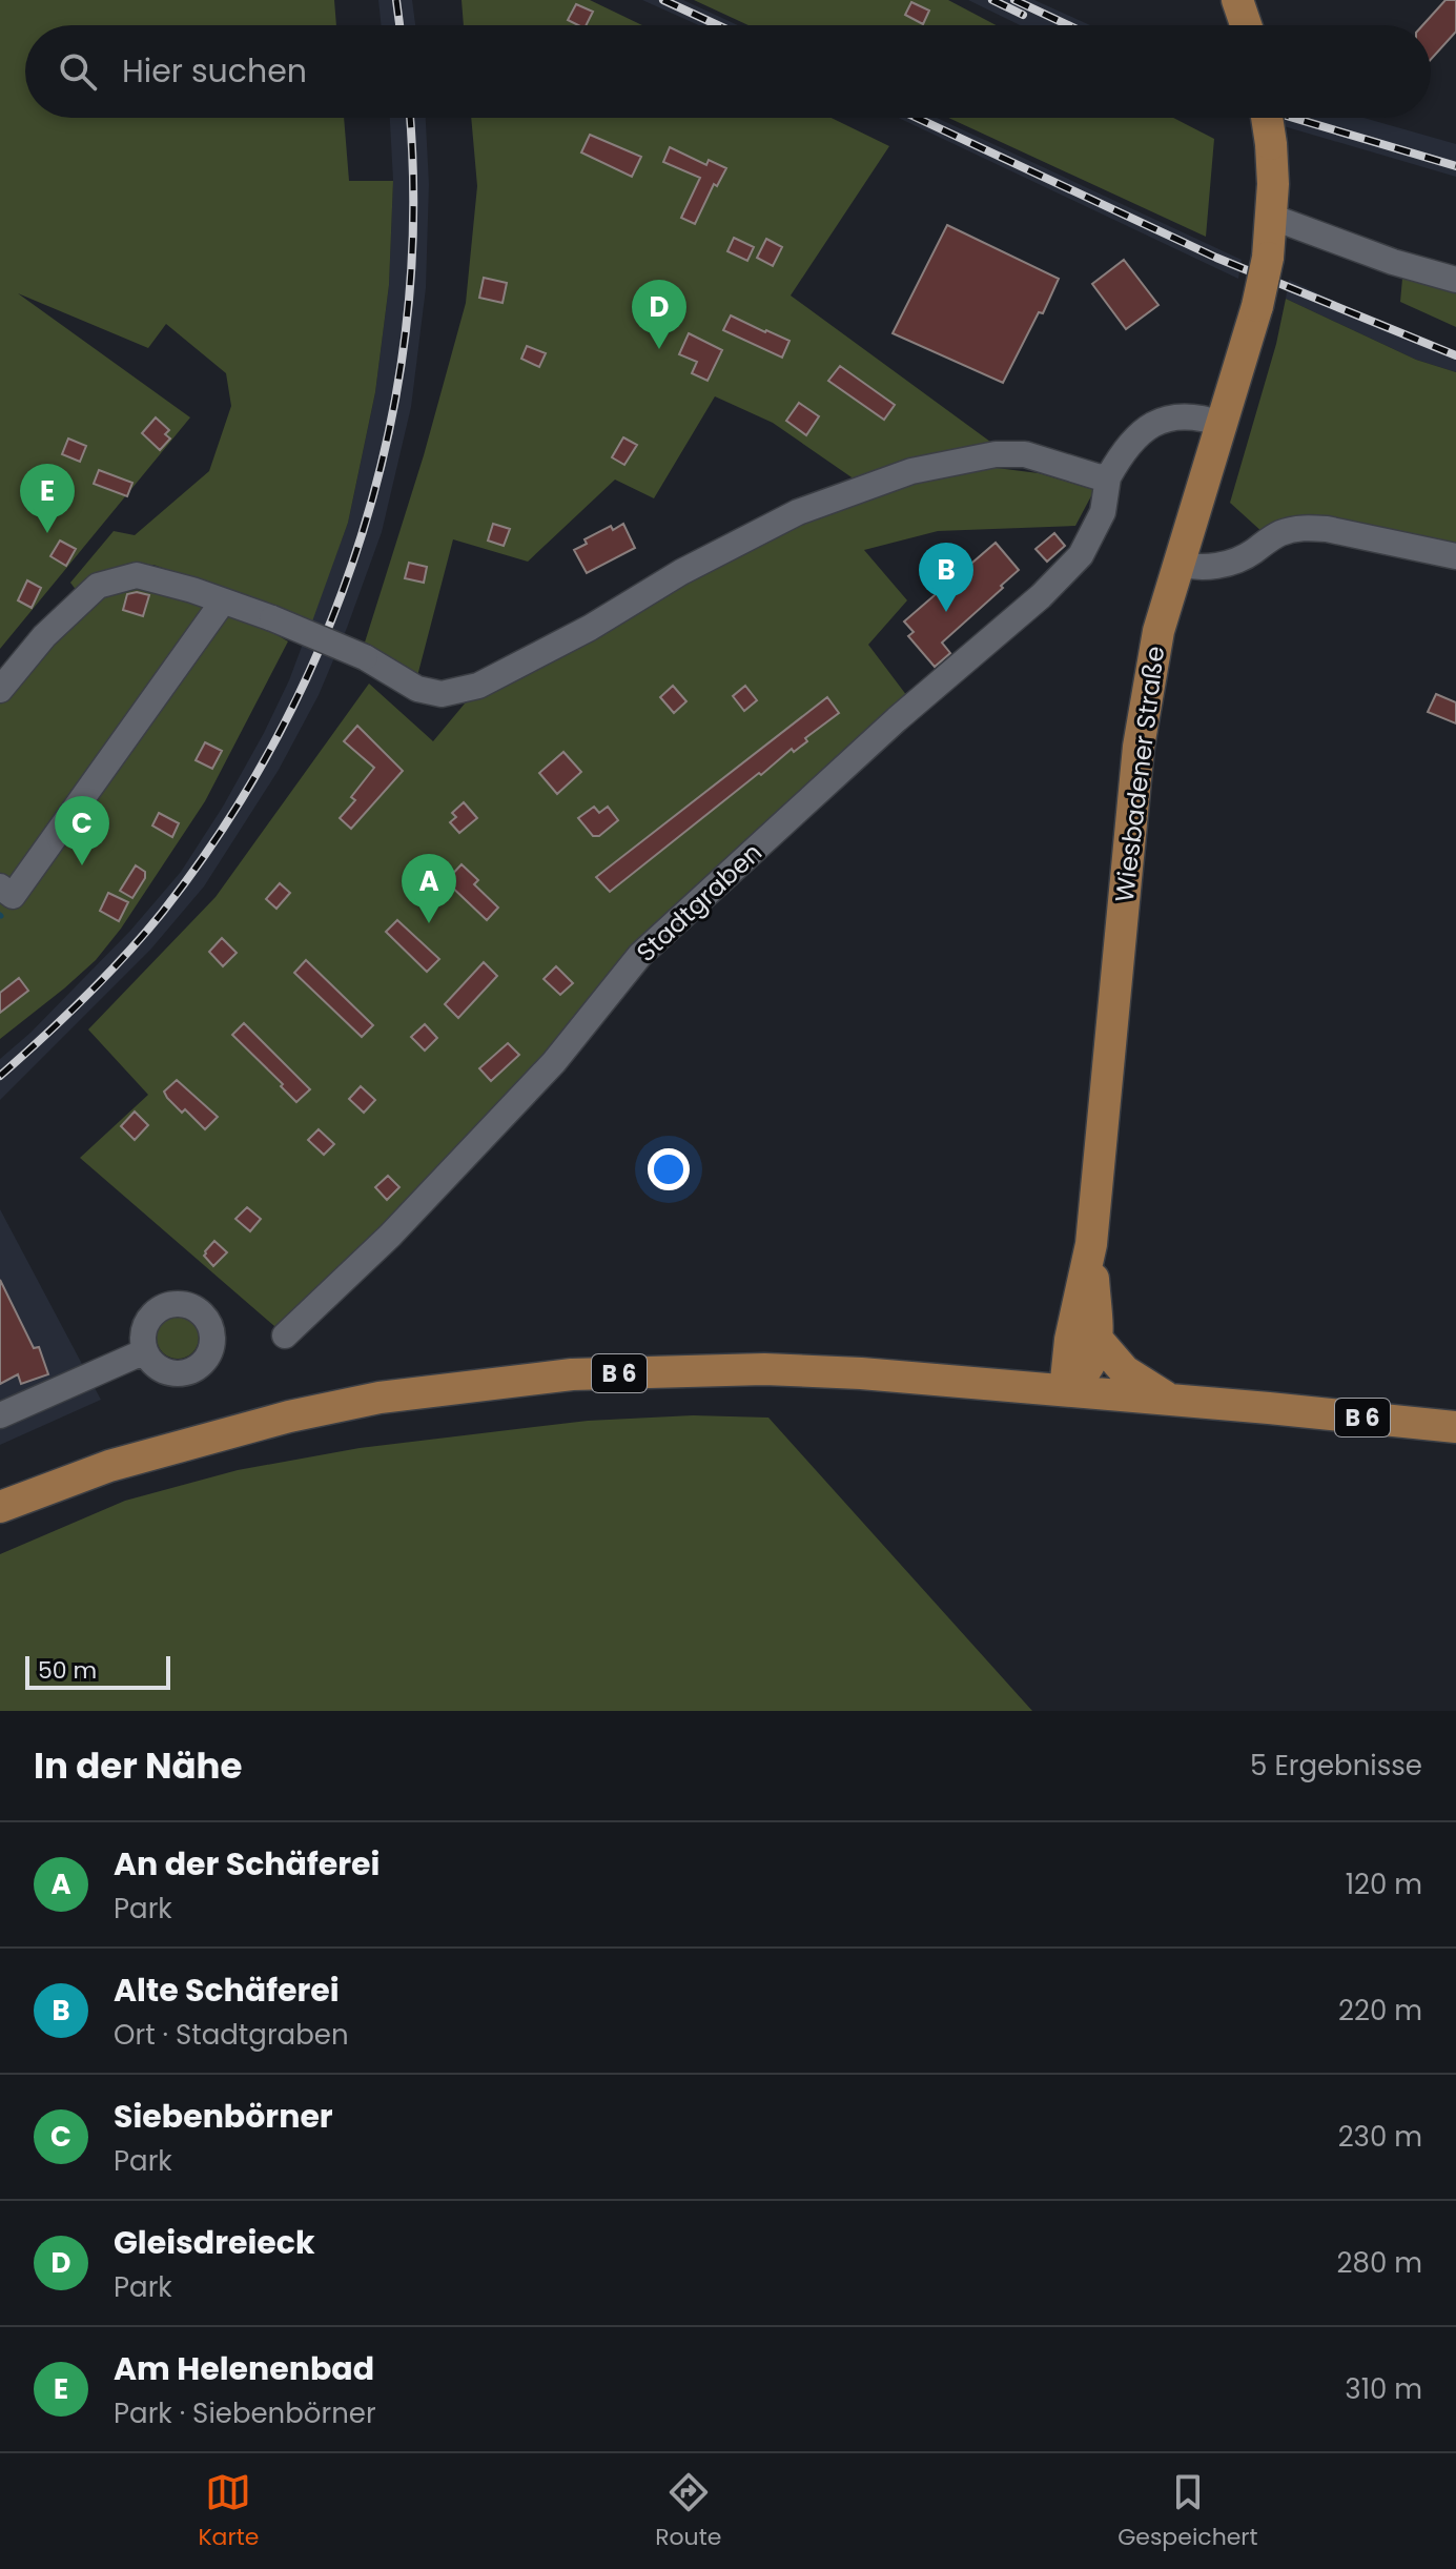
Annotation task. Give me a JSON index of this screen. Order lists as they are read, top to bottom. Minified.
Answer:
{"streets":{"main road":["Wiesbadener Straße","B 6"],"street":["Stadtgraben"]},"crossings":[["Wiesbadener Straße","Stadtgraben"],["Wiesbadener Straße","B 6"]],"scale_bar":"50 m","page":{"search":"Hier suchen","pins":["D","E","B","C","A"],"scale":"50 m","heading":["In der Nähe","5 Ergebnisse"],"list":[{"mark":"A","name":"An der Schäferei","note":"Park","value":"120 m"},{"mark":"B","name":"Alte Schäferei","note":"Ort · Stadtgraben","value":"220 m"},{"mark":"C","name":"Siebenbörner","note":"Park","value":"230 m"},{"mark":"D","name":"Gleisdreieck","note":"Park","value":"280 m"},{"mark":"E","name":"Am Helenenbad","note":"Park · Siebenbörner","value":"310 m"}],"nav":["Karte","Route","Gespeichert"]}}
